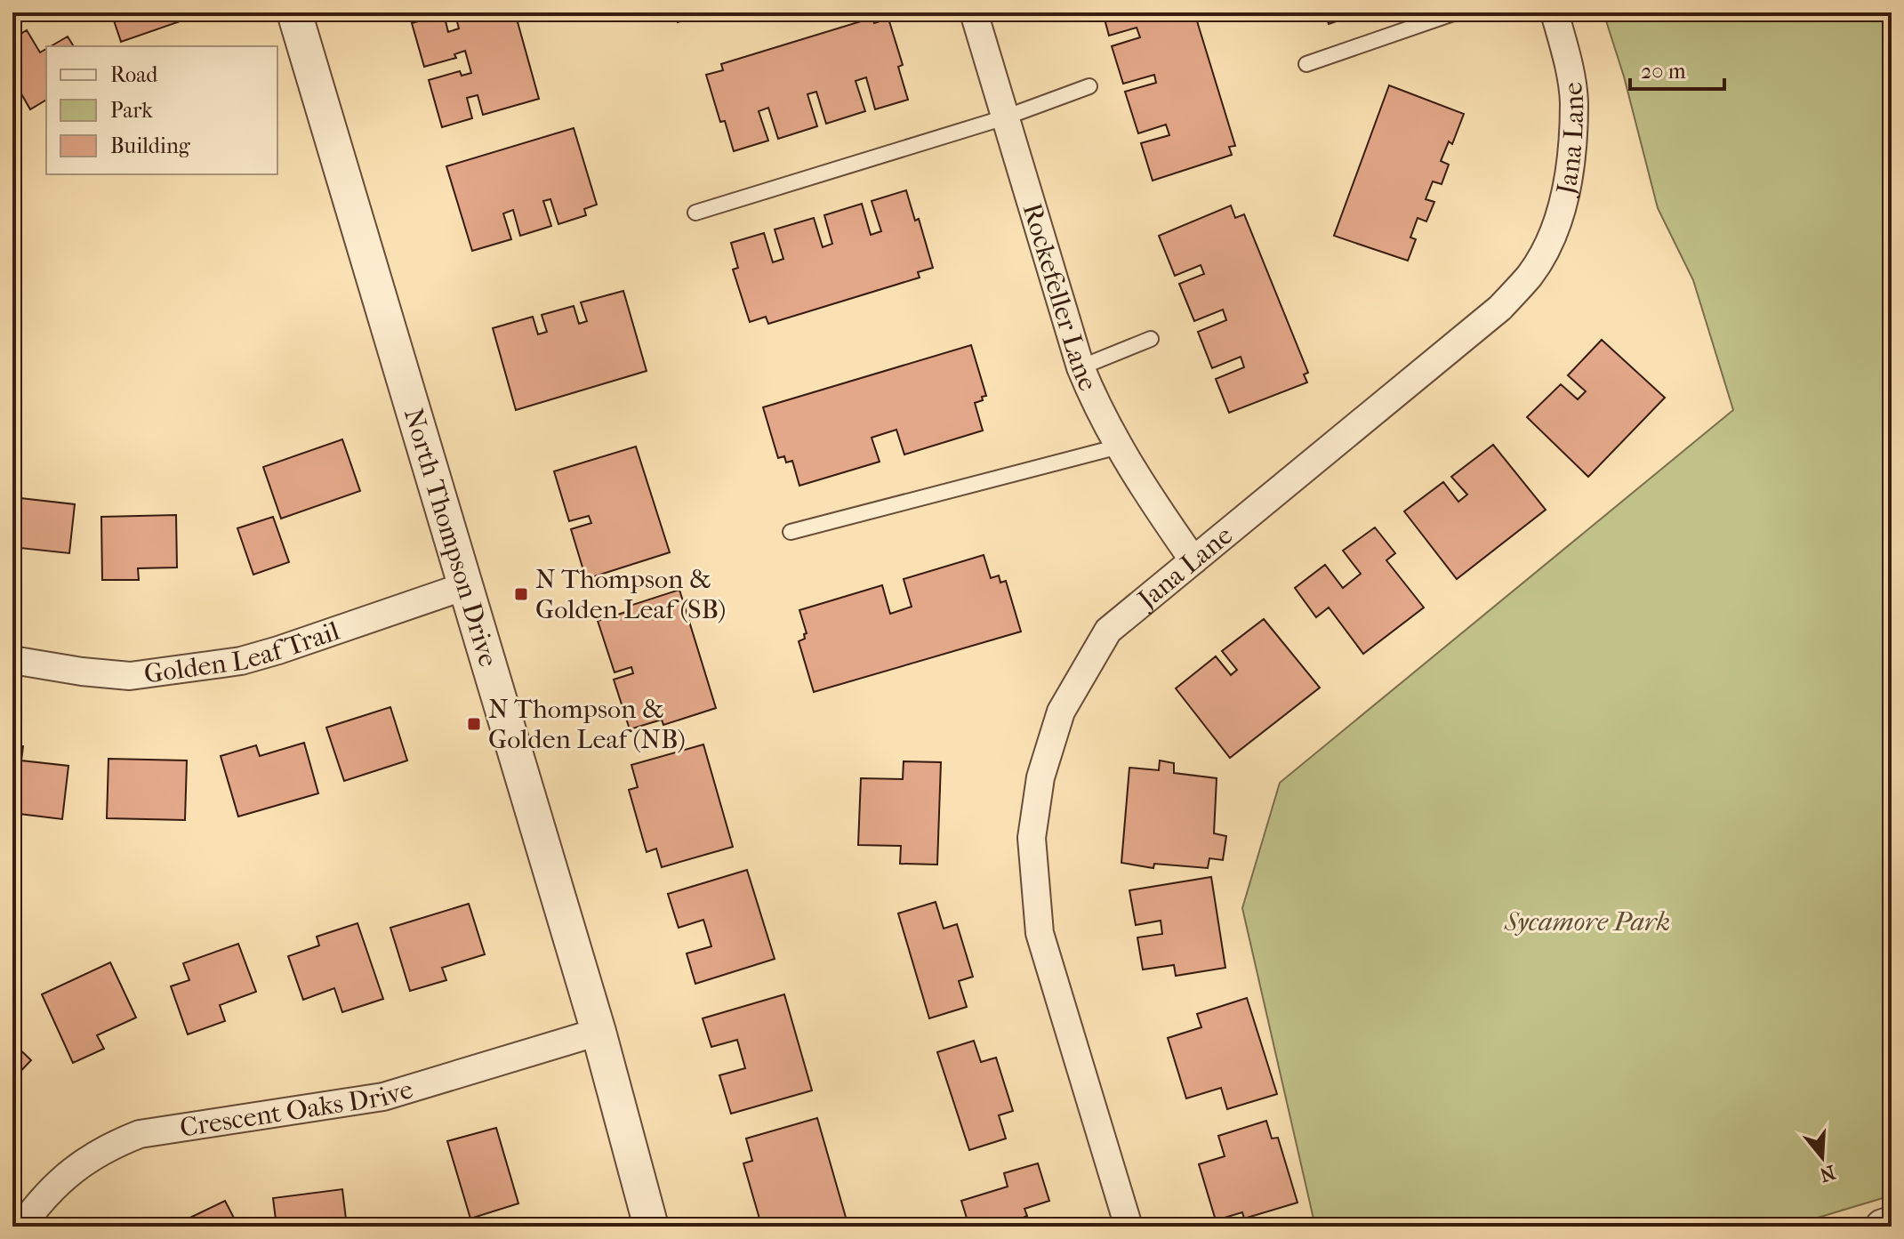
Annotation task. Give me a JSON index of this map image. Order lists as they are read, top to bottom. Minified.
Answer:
{"streets":{"street":["Jana Lane","Rockefeller Lane","North Thompson Drive","Golden Leaf Trail","Crescent Oaks Drive"]},"crossings":[["Jana Lane","Rockefeller Lane"],["North Thompson Drive","Golden Leaf Trail"],["North Thompson Drive","Crescent Oaks Drive"]],"parks":["Sycamore Park"],"places":{"transit":["N Thompson & Golden Leaf (SB)","N Thompson & Golden Leaf (NB)"]},"legend":["Road","Park","Building"],"scale_bar":"20 m","north":"bottom"}
